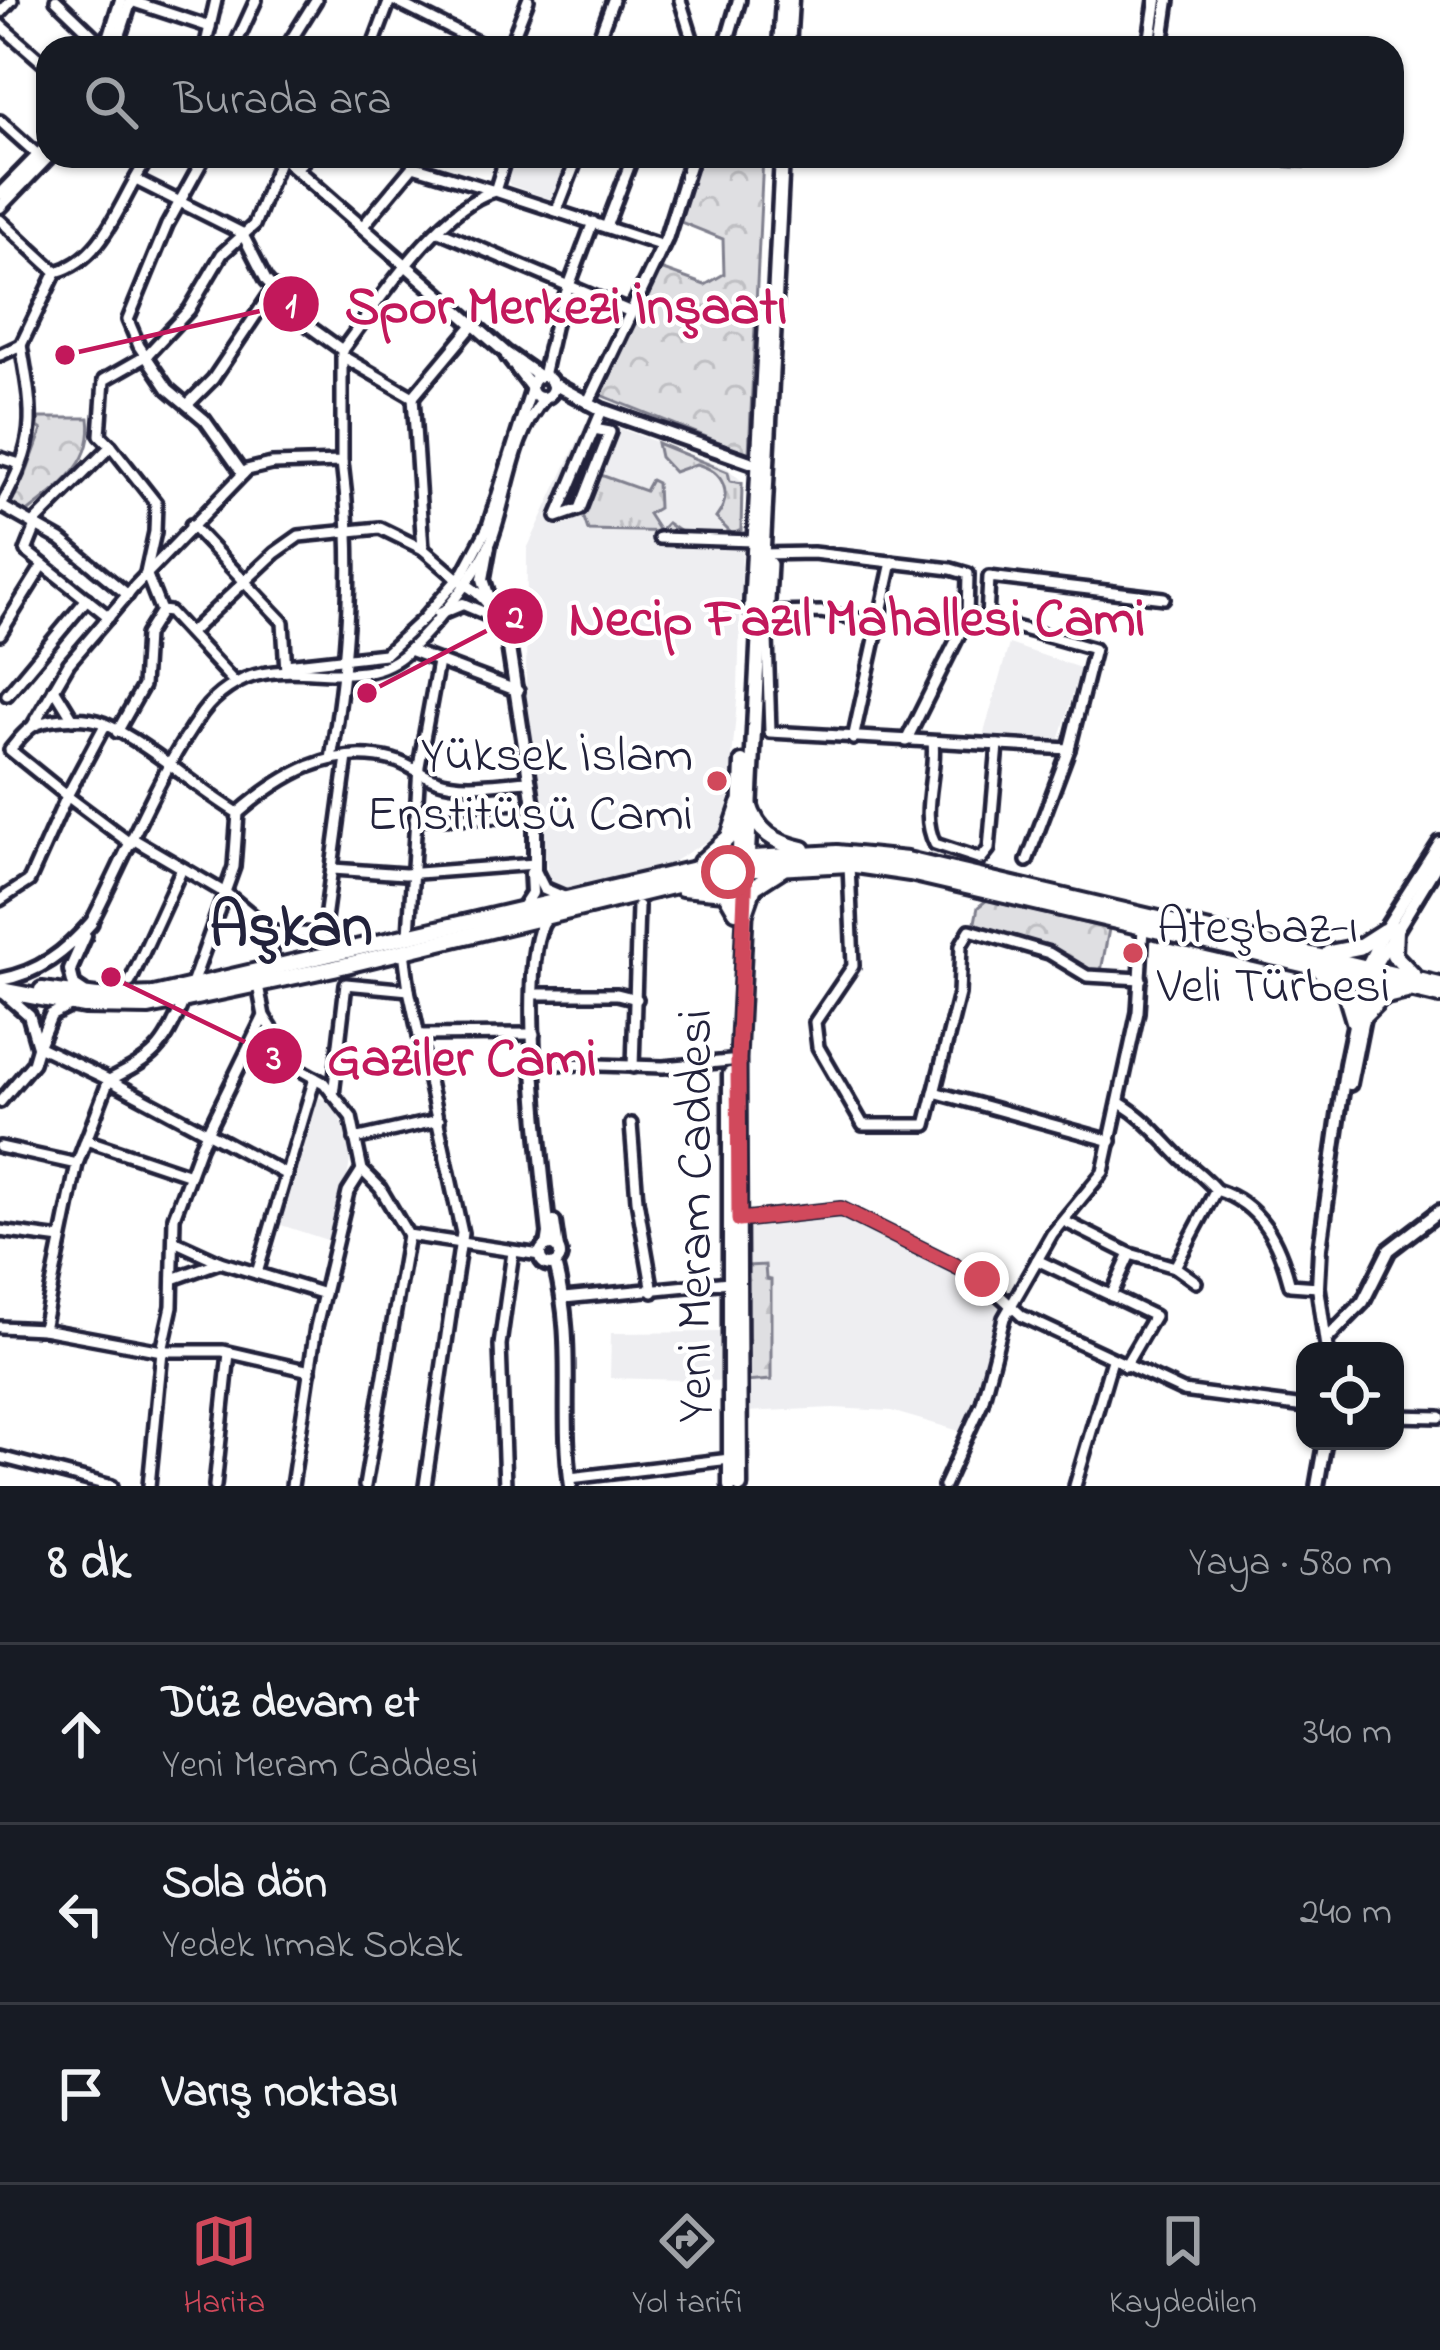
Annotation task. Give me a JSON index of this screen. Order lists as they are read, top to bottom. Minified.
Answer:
{"streets":{"main road":["Yeni Meram Caddesi"]},"districts":["Aşkan"],"places":["Spor Merkezi İnşaatı","Necip Fazıl Mahallesi Cami","Yüksek İslam Enstitüsü Cami","Ateşbaz-ı Veli Türbesi","Gaziler Cami"],"page":{"search":"Burada ara","heading":["8 dk","Yaya · 580 m"],"list":[["Düz devam et","Yeni Meram Caddesi","340 m"],["Sola dön","Yedek Irmak Sokak","240 m"],"Varış noktası"],"nav":["Harita","Yol tarifi","Kaydedilen"]}}
